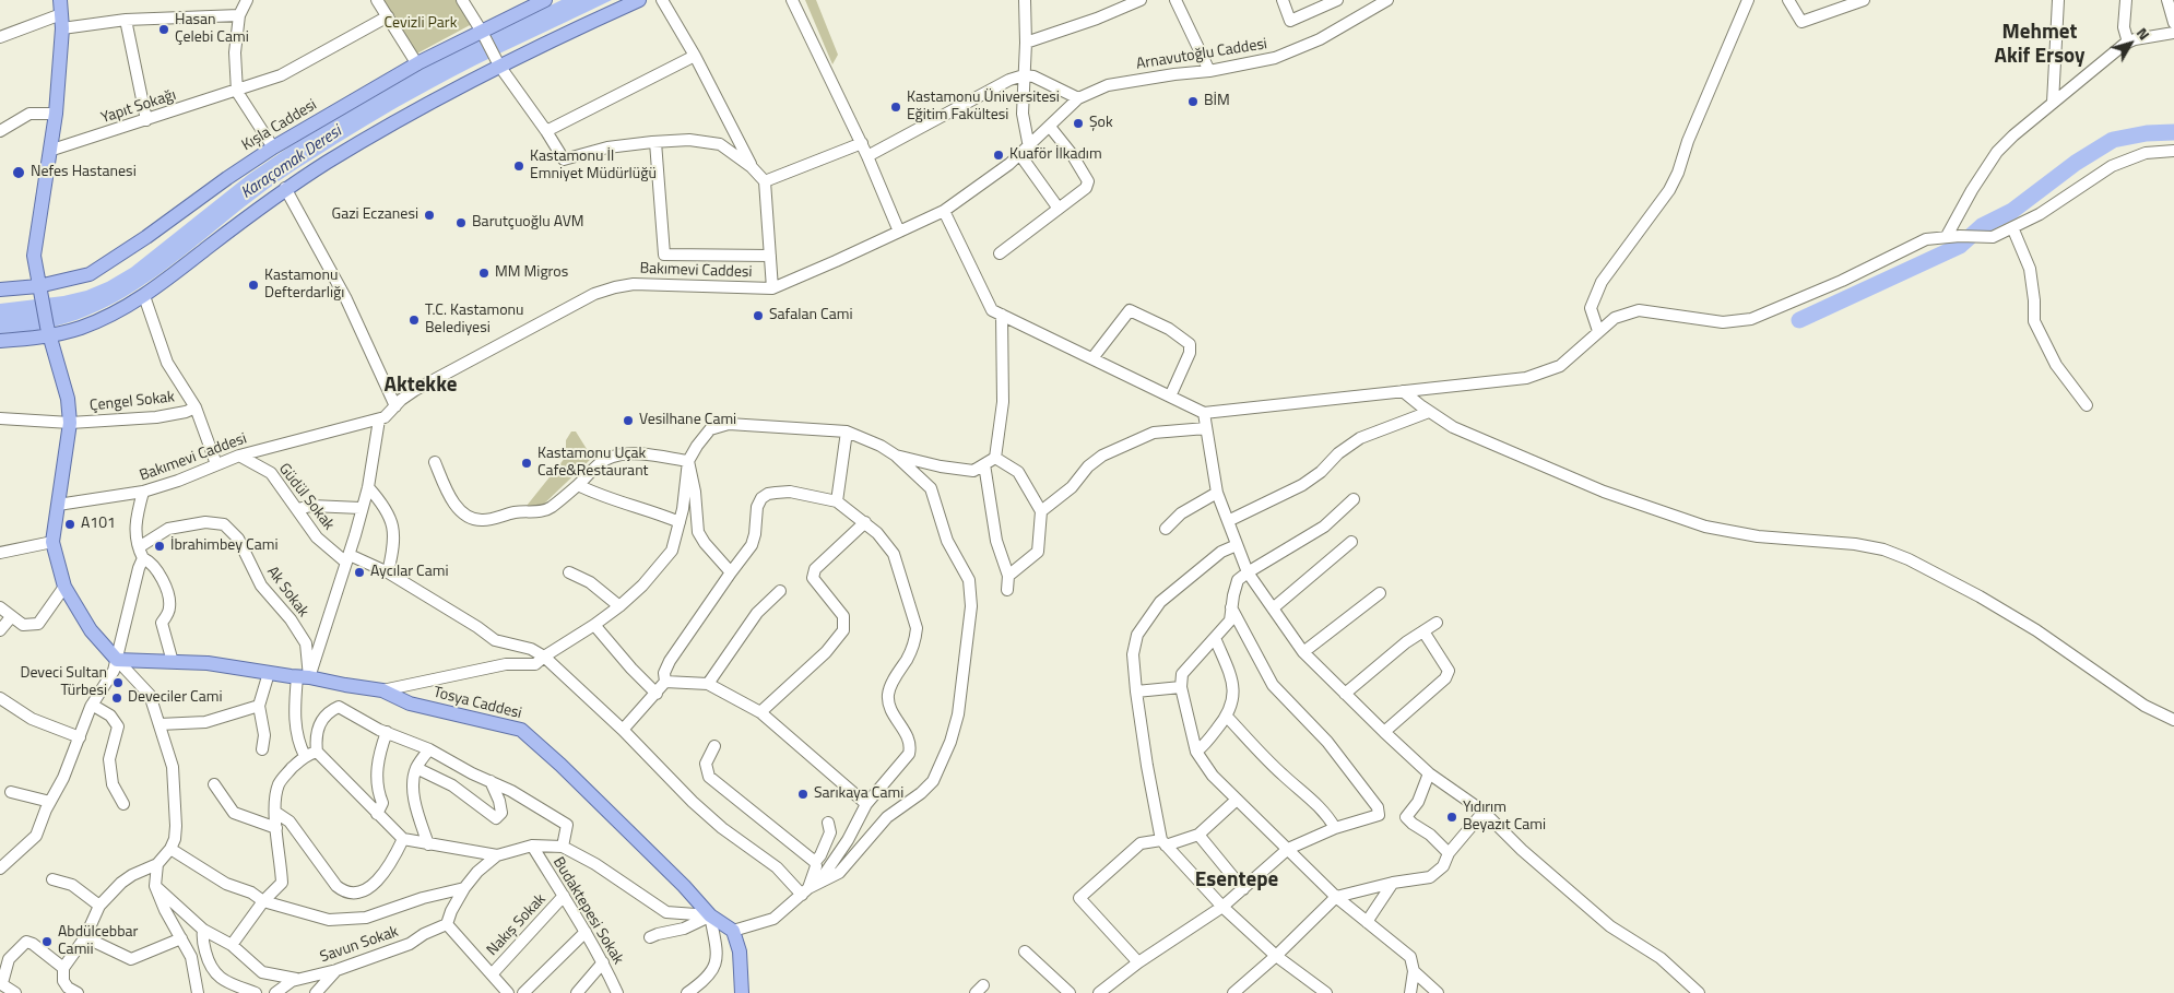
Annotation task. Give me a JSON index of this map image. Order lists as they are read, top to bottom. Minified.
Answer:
{"streets":{"main road":["Kışla Caddesi","Tosya Caddesi"],"street":["Arnavutoğlu Caddesi","Yapıt Sokağı","Bakımevi Caddesi","Çengel Sokak","Güdül Sokak","Ak Sokak","Budaktepesi Sokak","Nakış Sokak","Savun Sokak"]},"crossings":[["Arnavutoğlu Caddesi","Bakımevi Caddesi"],["Bakımevi Caddesi","Güdül Sokak"],["Ak Sokak","Tosya Caddesi"],["Budaktepesi Sokak","Nakış Sokak"]],"districts":["Mehmet Akif Ersoy","Aktekke","Esentepe"],"water":["Karaçomak Deresi"],"parks":["Cevizli Park"],"places":["Hasan Çelebi Cami","BİM","Kastamonu Üniversitesi Eğitim Fakültesi","Şok","Kuaför İlkadım","Kastamonu İl Emniyet Müdürlüğü","Nefes Hastanesi","Gazi Eczanesi","Barutçuoğlu AVM","MM Migros","Kastamonu Defterdarlığı","Safalan Cami","T.C. Kastamonu Belediyesi","Vesilhane Cami","Kastamonu Uçak Cafe&Restaurant","A101","İbrahimbey Cami","Aycılar Cami","Deveci Sultan Türbesi","Deveciler Cami","Sarıkaya Cami","Yıdırım Beyazıt Cami","Abdülcebbar Camii"],"north":"top right"}
